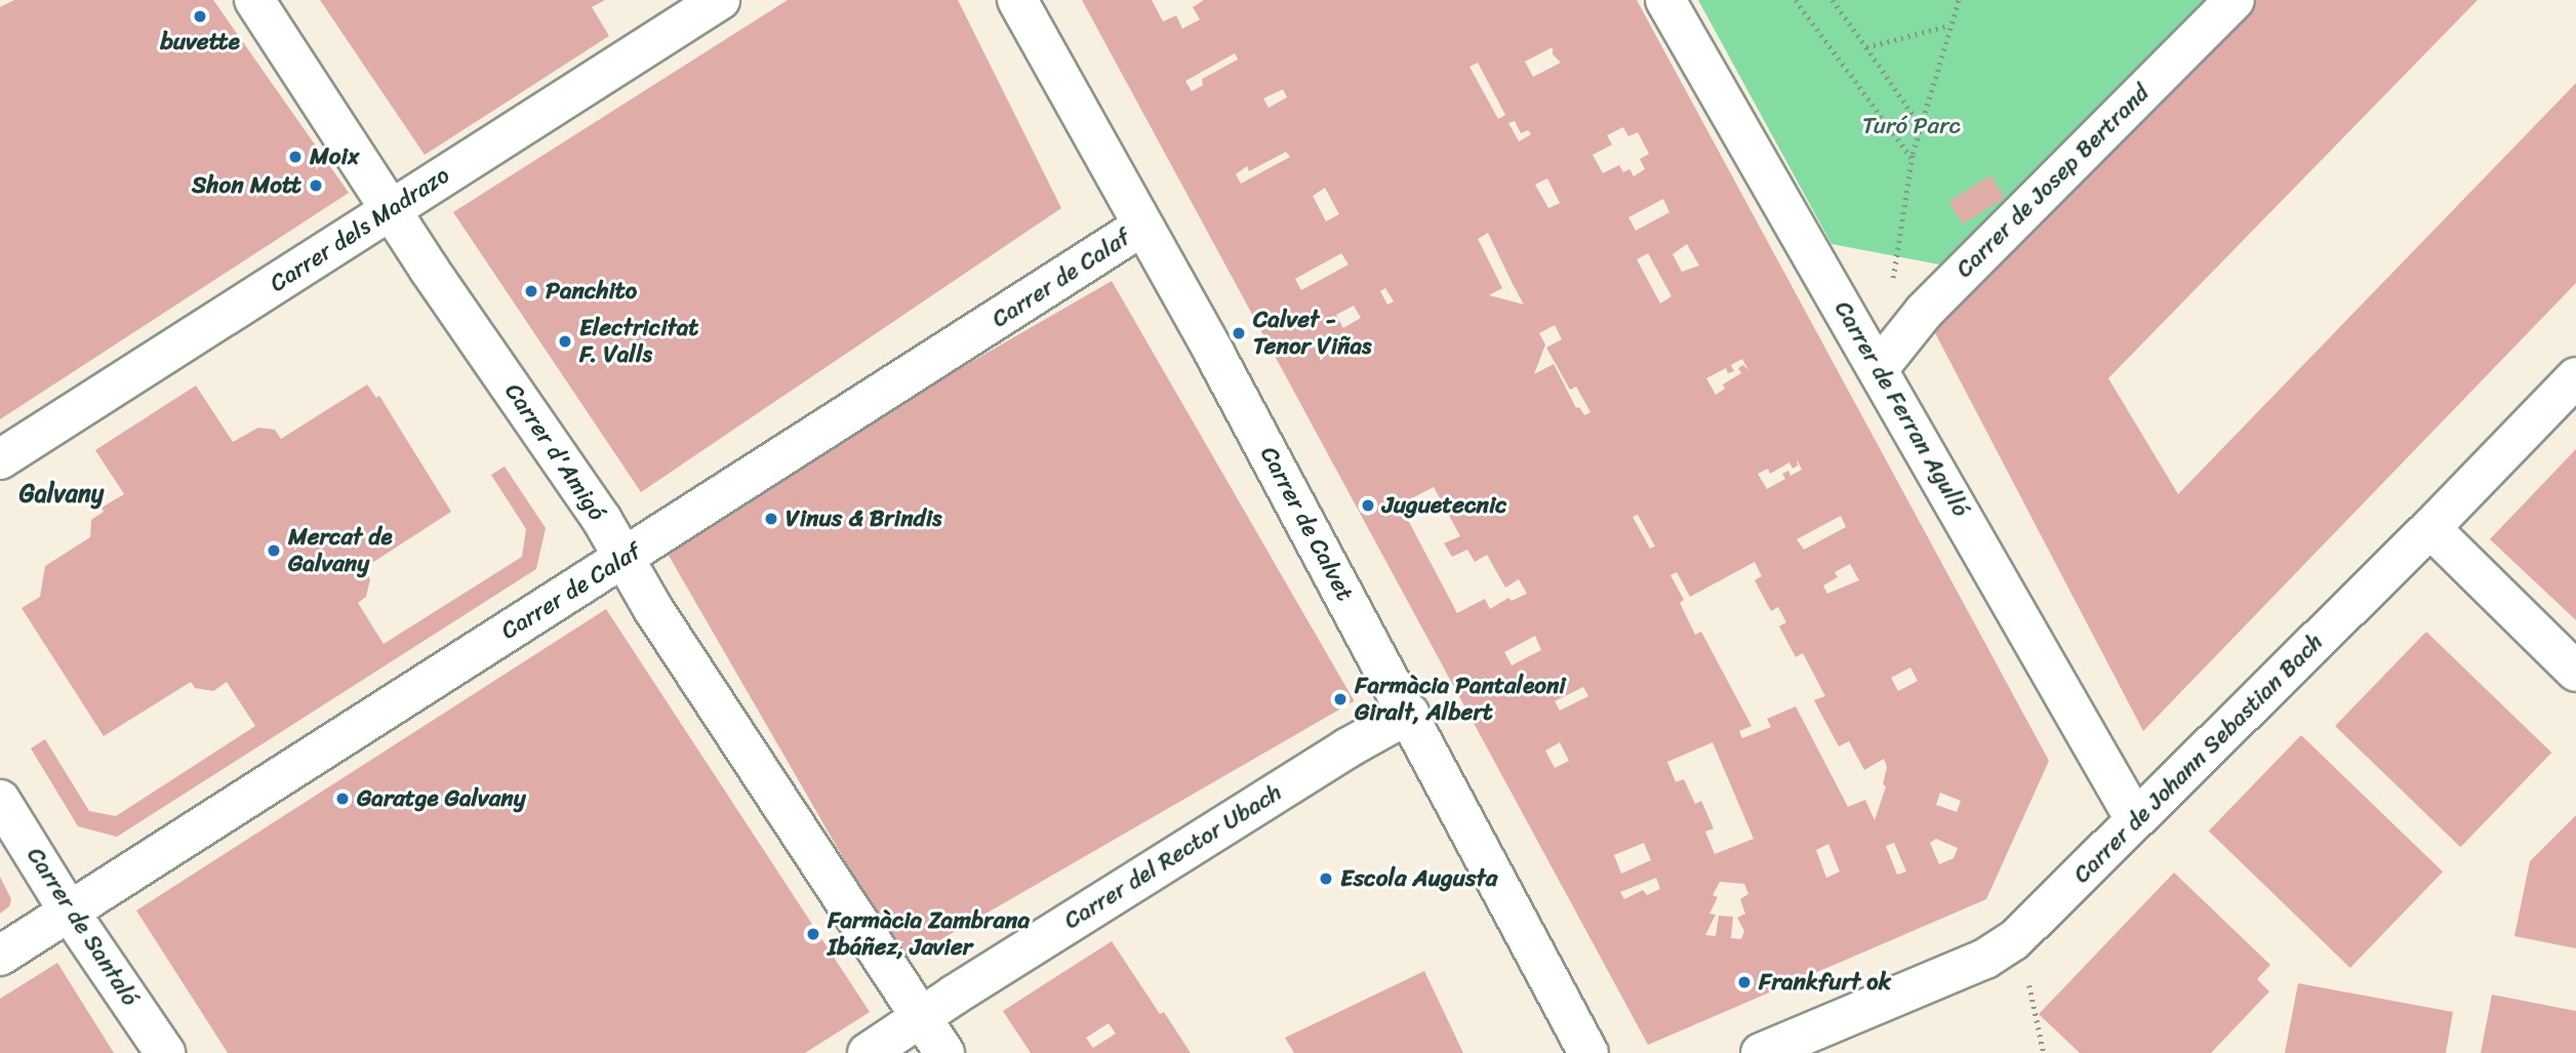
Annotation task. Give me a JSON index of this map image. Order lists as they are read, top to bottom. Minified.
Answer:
{"streets":{"street":["Carrer de Josep Bertrand","Carrer dels Madrazo","Carrer de Calaf","Carrer de Ferran Agulló","Carrer d'Amigó","Carrer de Calvet","Carrer de Johann Sebastian Bach","Carrer del Rector Ubach","Carrer de Santaló"]},"crossings":[["Carrer de Josep Bertrand","Carrer de Ferran Agulló"],["Carrer dels Madrazo","Carrer d'Amigó"],["Carrer de Calaf","Carrer d'Amigó"],["Carrer de Calaf","Carrer de Calvet"],["Carrer de Calaf","Carrer de Santaló"],["Carrer de Ferran Agulló","Carrer de Johann Sebastian Bach"],["Carrer d'Amigó","Carrer del Rector Ubach"],["Carrer de Calvet","Carrer del Rector Ubach"]],"districts":["Galvany"],"parks":["Turó Parc"],"places":["buvette","Moix","Shon Mott","Panchito","Calvet - Tenor Viñas","Electricitat F. Valls","Juguetecnic","Vinus & Brindis","Mercat de Galvany","Farmàcia Pantaleoni Giralt, Albert","Garatge Galvany","Escola Augusta","Farmàcia Zambrana Ibáñez, Javier","Frankfurt ok"]}
